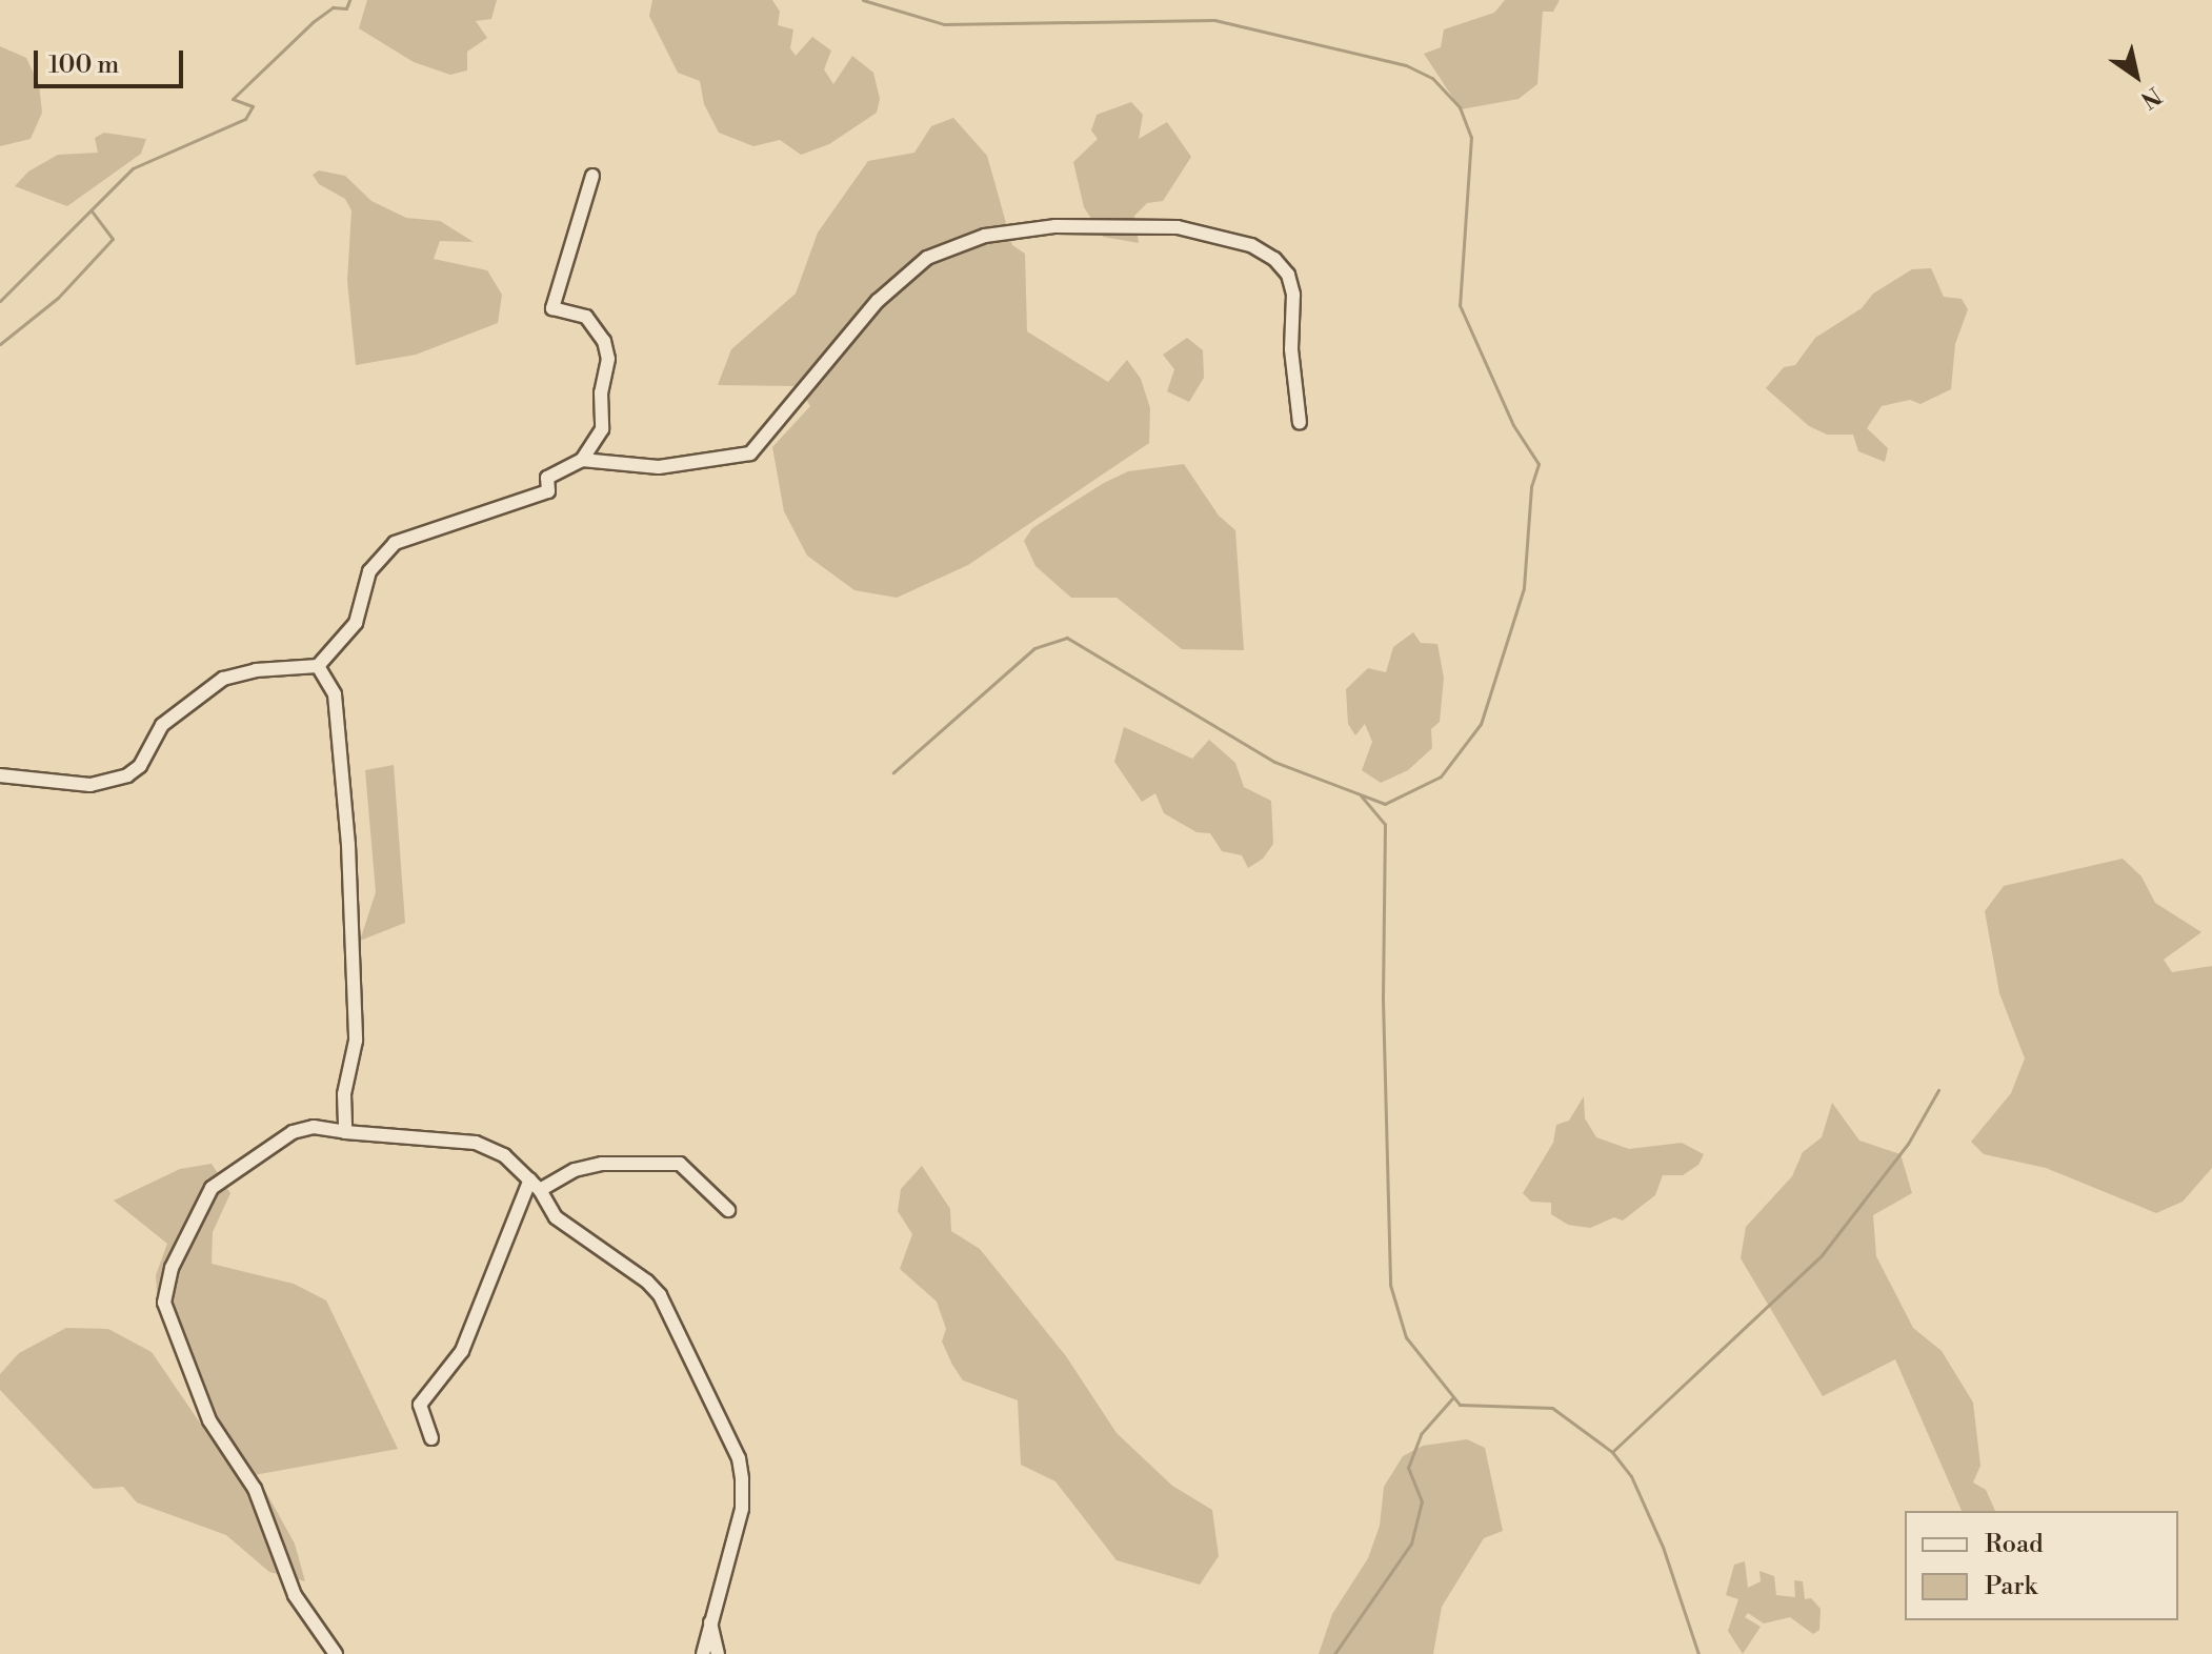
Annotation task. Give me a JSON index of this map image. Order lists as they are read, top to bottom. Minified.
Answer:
{"legend":["Road","Park"],"scale_bar":"100 m","north":"bottom right"}
